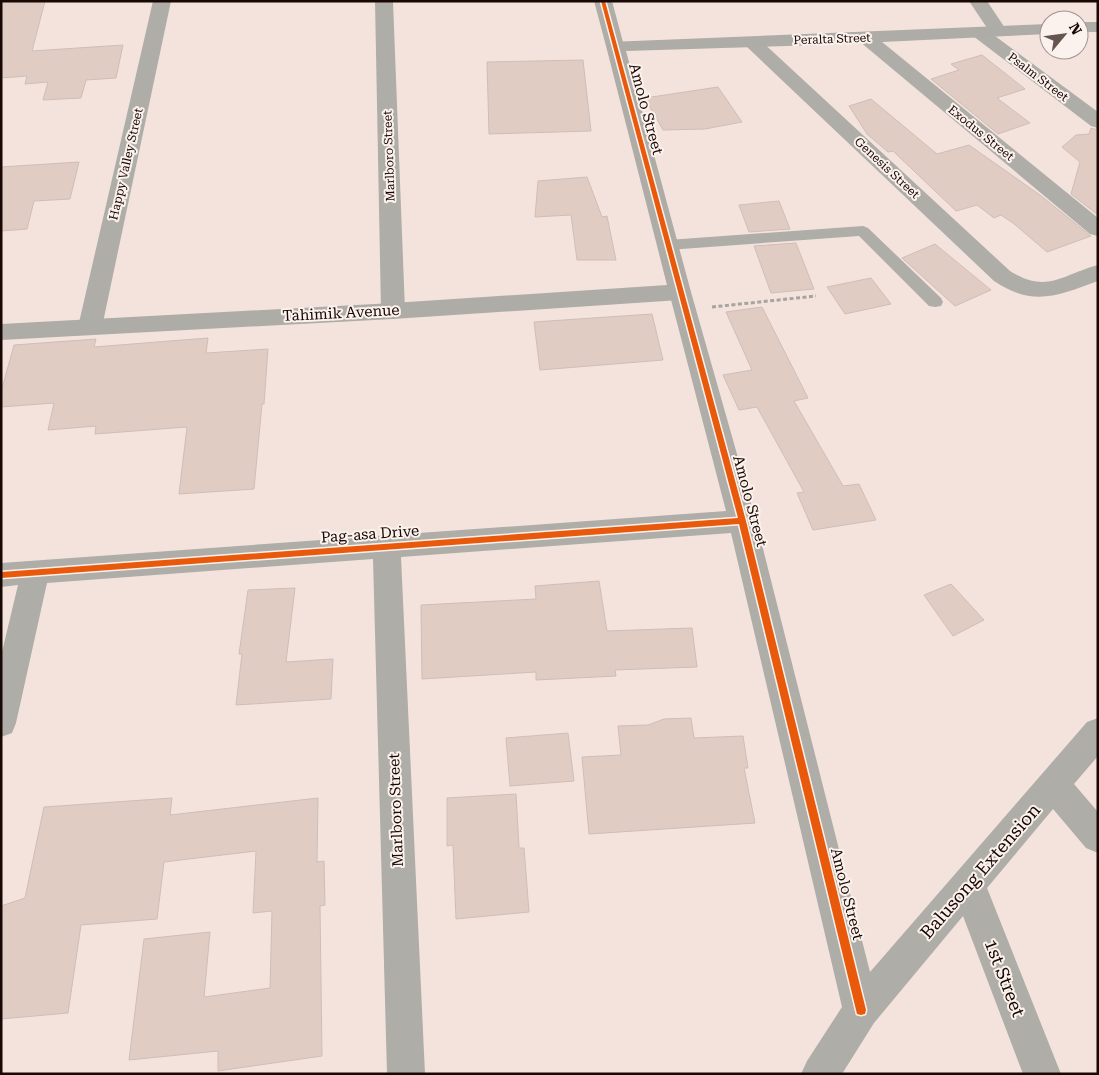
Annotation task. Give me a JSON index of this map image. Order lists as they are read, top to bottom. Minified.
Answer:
{"streets":{"street":["Peralta Street","Psalm Street","Amolo Street","Exodus Street","Marlboro Street","Happy Valley Street","Genesis Street","Tahimik Avenue","Pag-asa Drive","Balusong Extension","1st Street"]},"crossings":[["Peralta Street","Psalm Street"],["Peralta Street","Amolo Street"],["Peralta Street","Exodus Street"],["Peralta Street","Genesis Street"],["Amolo Street","Tahimik Avenue"],["Amolo Street","Pag-asa Drive"],["Amolo Street","Balusong Extension"],["Marlboro Street","Tahimik Avenue"],["Marlboro Street","Pag-asa Drive"],["Happy Valley Street","Tahimik Avenue"],["Balusong Extension","1st Street"]],"north":"top right"}
